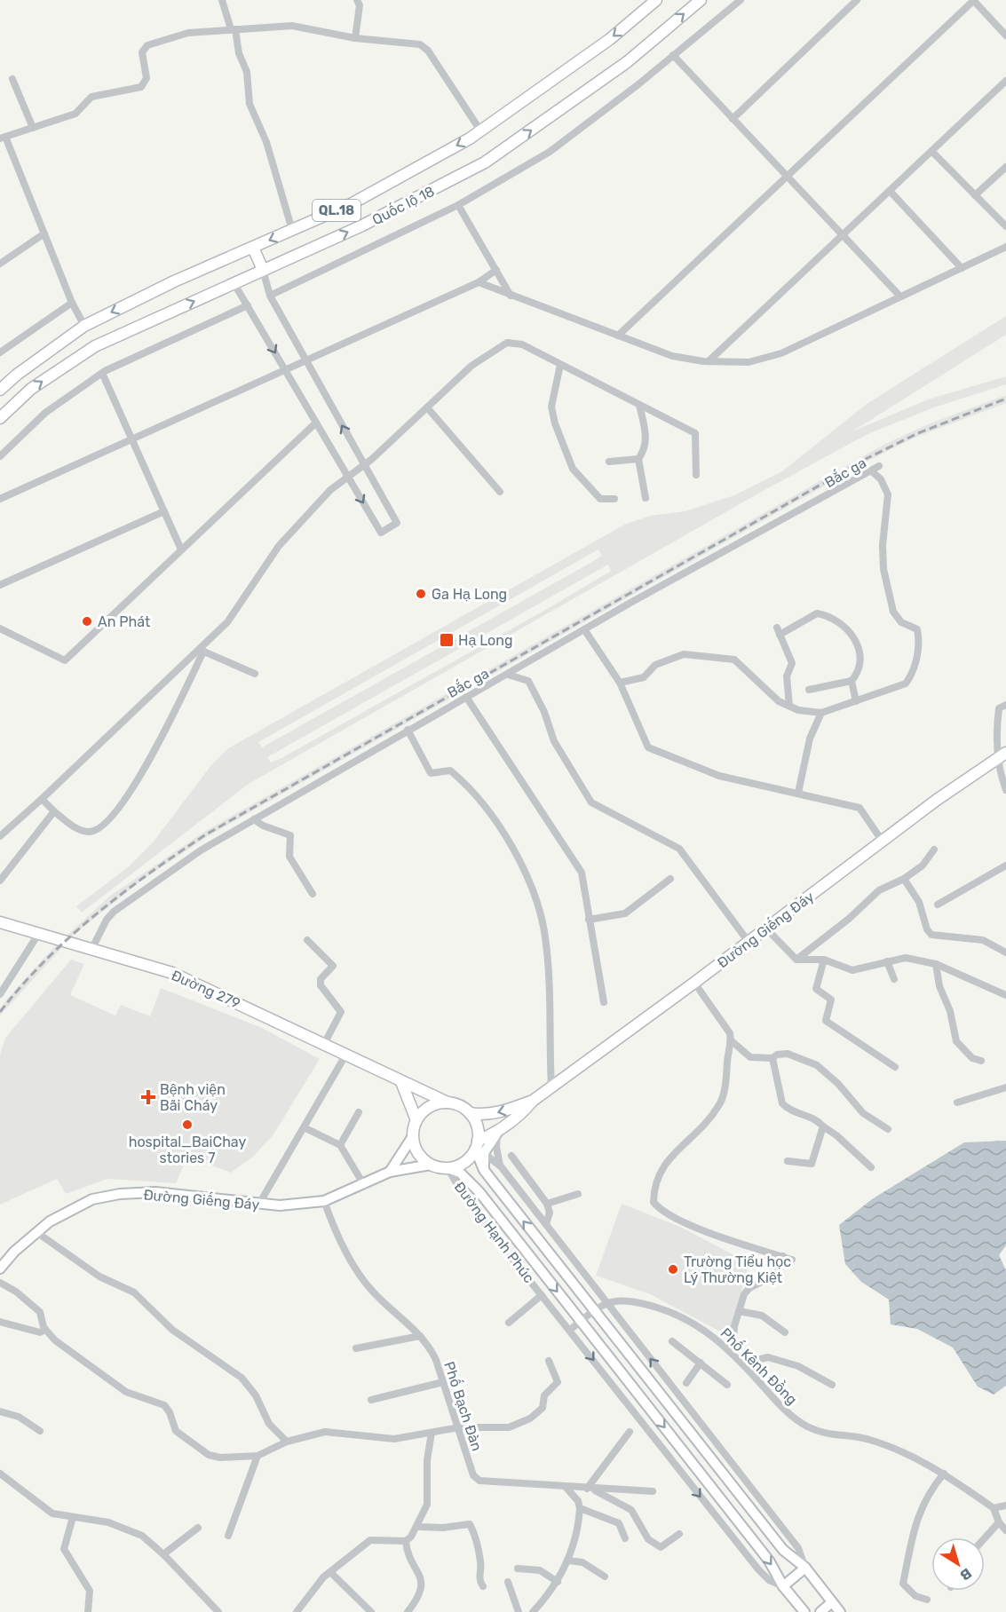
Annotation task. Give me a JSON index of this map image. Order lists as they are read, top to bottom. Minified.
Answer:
{"streets":{"main road":["Quốc lộ 18","QL.18","Đường Giếng Đáy","Đường 279","Đường Hạnh Phúc"],"street":["Bắc ga","Phố Kênh Đồng","Phố Bạch Đàn"]},"crossings":[["Bắc ga","Đường 279"],["Đường Giếng Đáy","Đường 279"],["Đường Giếng Đáy","Đường Hạnh Phúc"],["Đường Giếng Đáy","Phố Bạch Đàn"],["Đường 279","Đường Hạnh Phúc"],["Đường Hạnh Phúc","Phố Kênh Đồng"]],"places":{"other":["Ga Hạ Long","An Phát","hospital_BaiChay stories 7","Trường Tiểu học Lý Thường Kiệt"],"transit":["Hạ Long"],"health":["Bệnh viện Bãi Cháy"]},"north":"bottom right"}
